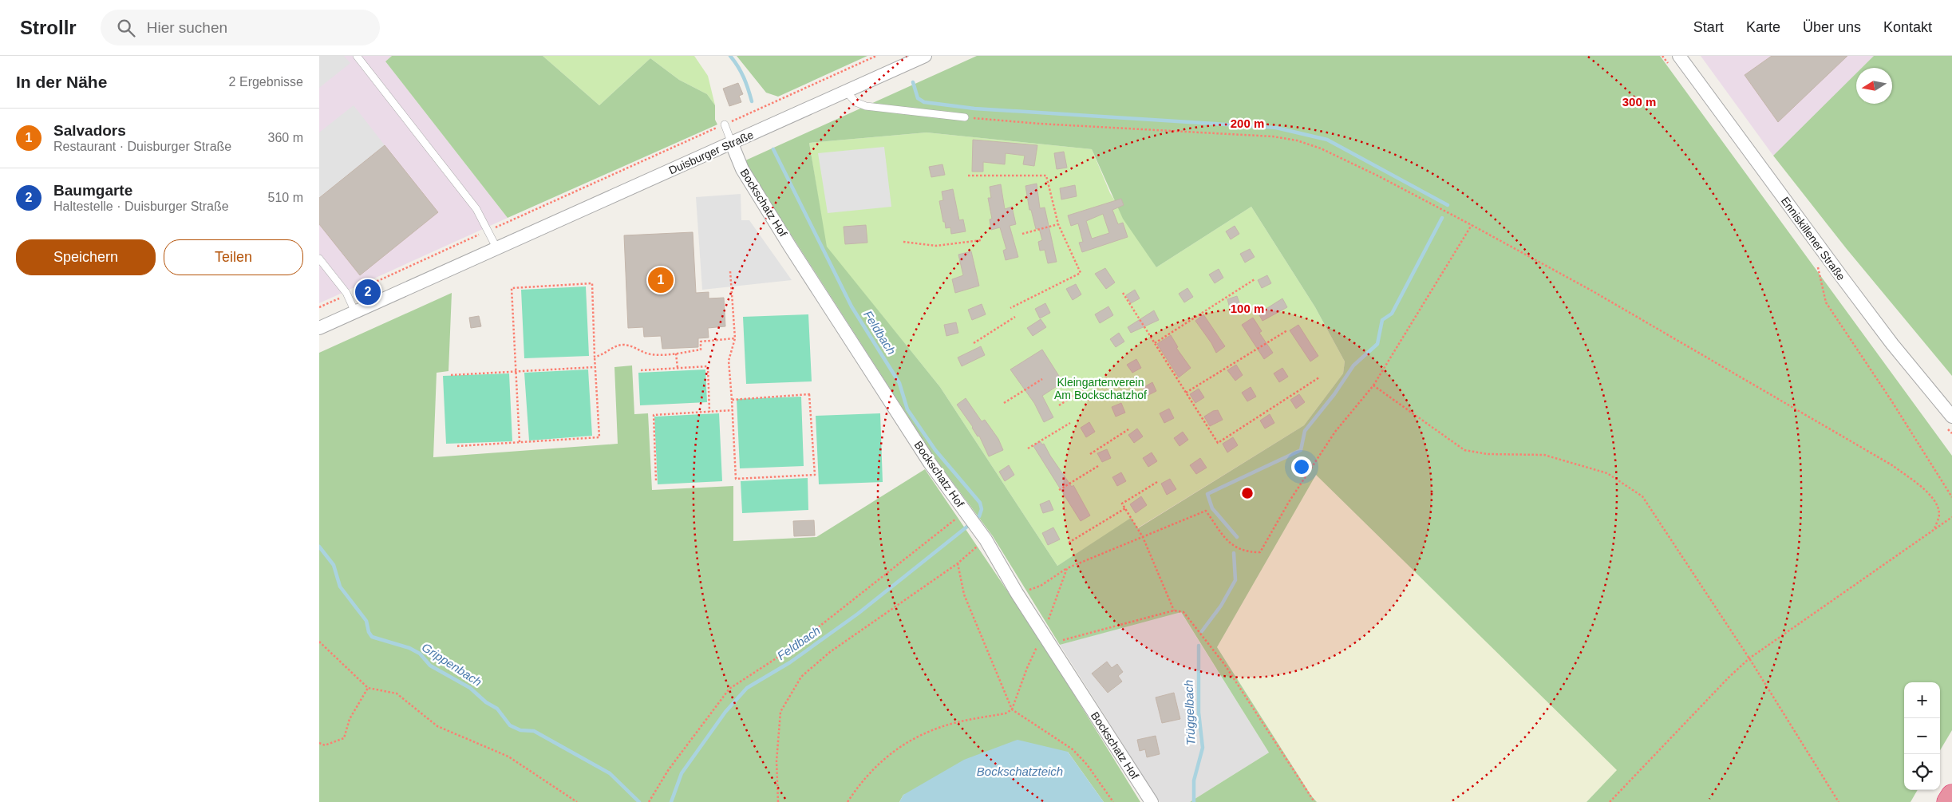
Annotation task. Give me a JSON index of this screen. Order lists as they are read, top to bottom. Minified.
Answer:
{"streets":{"street":["Duisburger Straße","Bockschatz Hof","Enniskillener Straße"]},"crossings":[["Duisburger Straße","Bockschatz Hof"]],"water":["Feldbach","Grippenbach","Trüggelbach","Bockschatzteich"],"parks":["Kleingartenverein Am Bockschatzhof"],"north":"left","page":{"header":"Strollr","search":"Hier suchen","nav":["Start","Karte","Über uns","Kontakt"],"heading":["In der Nähe","2 Ergebnisse"],"list":[{"mark":"1","name":"Salvadors","note":"Restaurant · Duisburger Straße","value":"360 m"},{"mark":"2","name":"Baumgarte","note":"Haltestelle · Duisburger Straße","value":"510 m"}],"buttons":["Speichern","Teilen"],"pins":["1","2"],"map_buttons":["+","−"]},"rings":["300 m","200 m","100 m"]}
